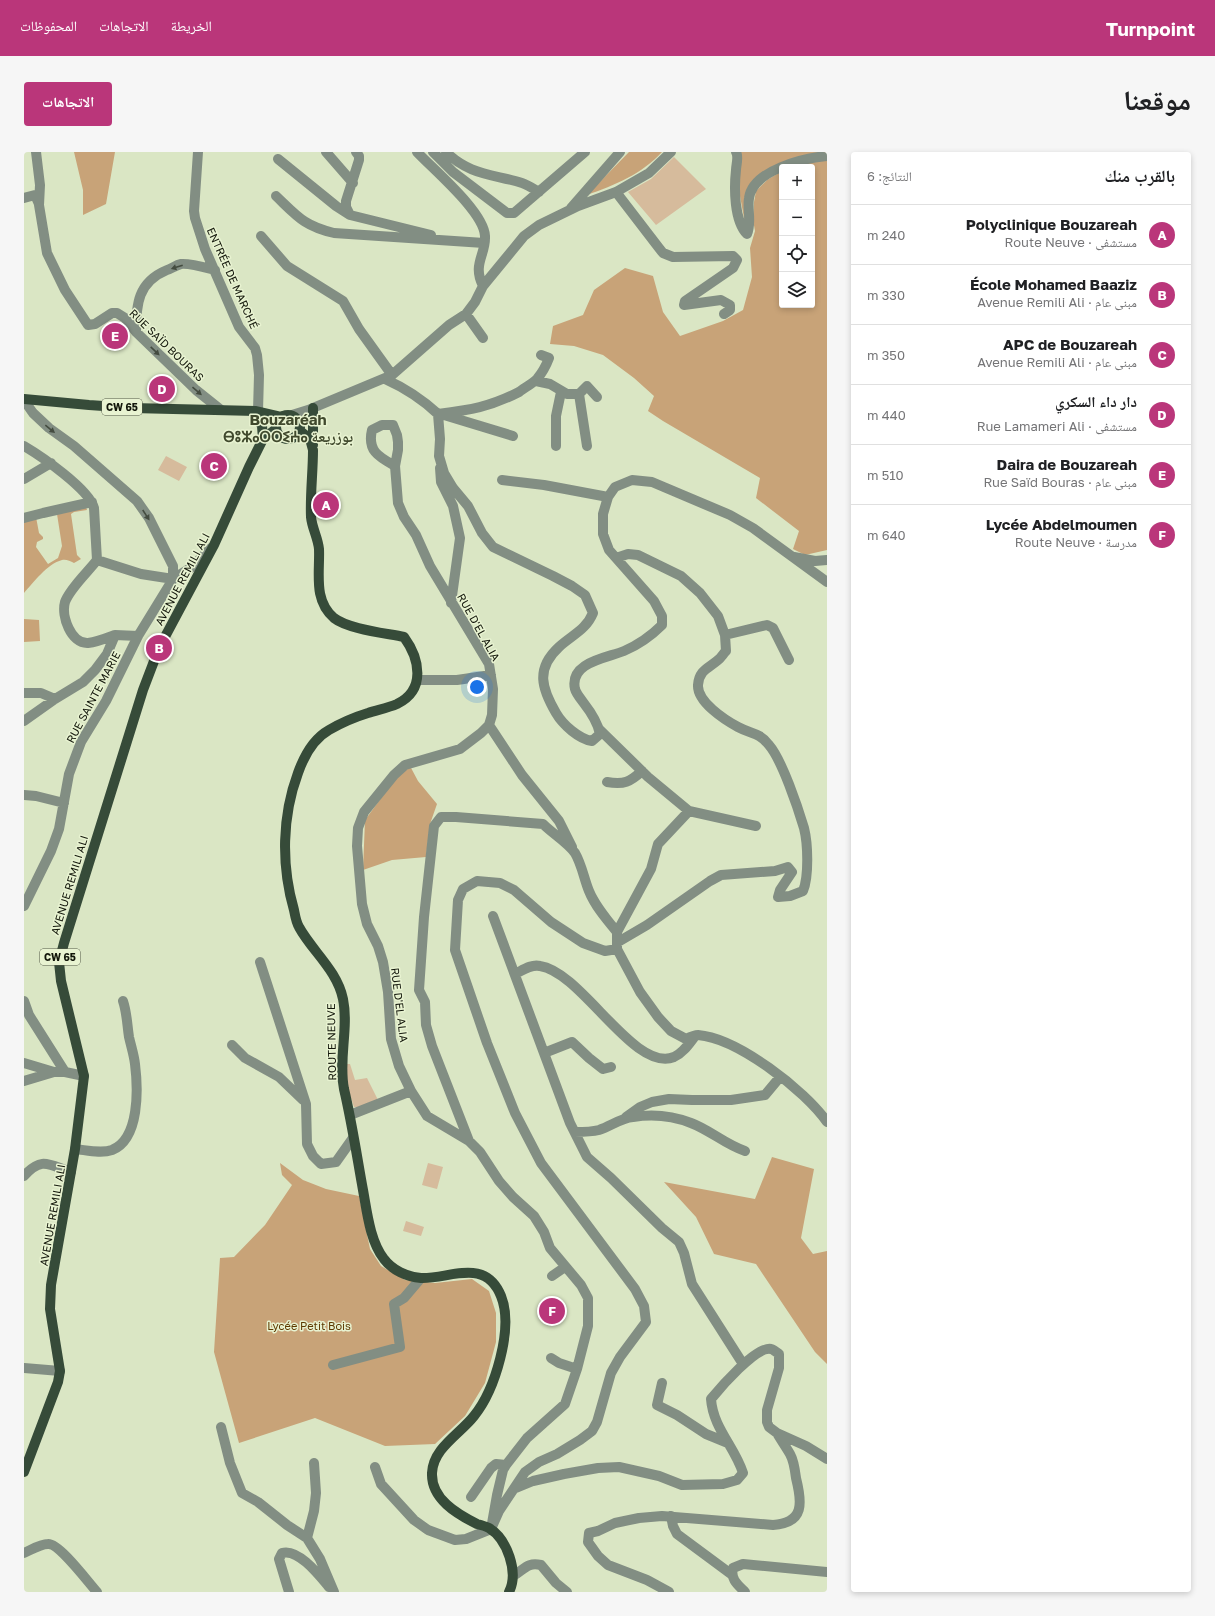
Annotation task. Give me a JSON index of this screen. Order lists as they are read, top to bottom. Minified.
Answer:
{"streets":{"main road":["CW 65","AVENUE REMILI ALI","ROUTE NEUVE"],"street":["ENTRÉE DE MARCHÉ","RUE SAÏD BOURAS","RUE D'EL ALIA","RUE SAINTE MARIE"]},"crossings":[["ENTRÉE DE MARCHÉ","CW 65"],["RUE SAÏD BOURAS","CW 65"],["AVENUE REMILI ALI","RUE SAINTE MARIE"]],"districts":["Bouzaréah ⴱⵓⵣⴰⵔⵔⵉⵄⴰ بوزريعة"],"parks":["Lycée Petit Bois"],"page":{"header":"Turnpoint","nav":["الخريطة","الاتجاهات","المحفوظات"],"title":"موقعنا","buttons":"الاتجاهات","heading":["بالقرب منك","النتائج: 6"],"map_buttons":["+","−"],"list":[{"mark":"A","name":"Polyclinique Bouzareah","note":"مستشفى · Route Neuve","value":"240 m"},{"mark":"B","name":"École Mohamed Baaziz","note":"مبنى عام · Avenue Remili Ali","value":"330 m"},{"mark":"C","name":"APC de Bouzareah","note":"مبنى عام · Avenue Remili Ali","value":"350 m"},{"mark":"D","name":"دار داء السكري","note":"مستشفى · Rue Lamameri Ali","value":"440 m"},{"mark":"E","name":"Daira de Bouzareah","note":"مبنى عام · Rue Saïd Bouras","value":"510 m"},{"mark":"F","name":"Lycée Abdelmoumen","note":"مدرسة · Route Neuve","value":"640 m"}],"pins":["E","D","C","A","B","F"]}}
